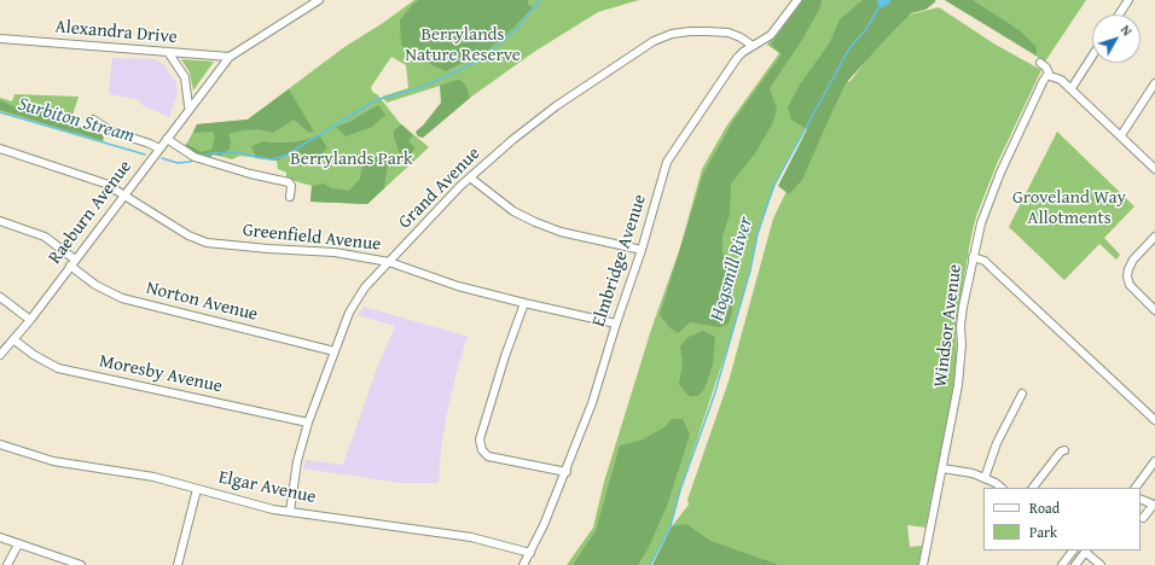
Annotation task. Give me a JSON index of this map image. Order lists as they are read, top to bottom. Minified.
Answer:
{"streets":{"street":["Alexandra Drive","Grand Avenue","Raeburn Avenue","Greenfield Avenue","Elmbridge Avenue","Norton Avenue","Windsor Avenue","Moresby Avenue","Elgar Avenue"]},"crossings":[["Alexandra Drive","Raeburn Avenue"],["Grand Avenue","Greenfield Avenue"],["Grand Avenue","Elmbridge Avenue"],["Grand Avenue","Norton Avenue"],["Grand Avenue","Moresby Avenue"],["Grand Avenue","Elgar Avenue"],["Raeburn Avenue","Greenfield Avenue"],["Raeburn Avenue","Norton Avenue"],["Raeburn Avenue","Moresby Avenue"],["Greenfield Avenue","Elmbridge Avenue"],["Elmbridge Avenue","Elgar Avenue"]],"water":["Surbiton Stream","Hogsmill River"],"parks":["Berrylands Nature Reserve","Berrylands Park","Groveland Way Allotments"],"legend":["Road","Park"],"north":"top right"}
